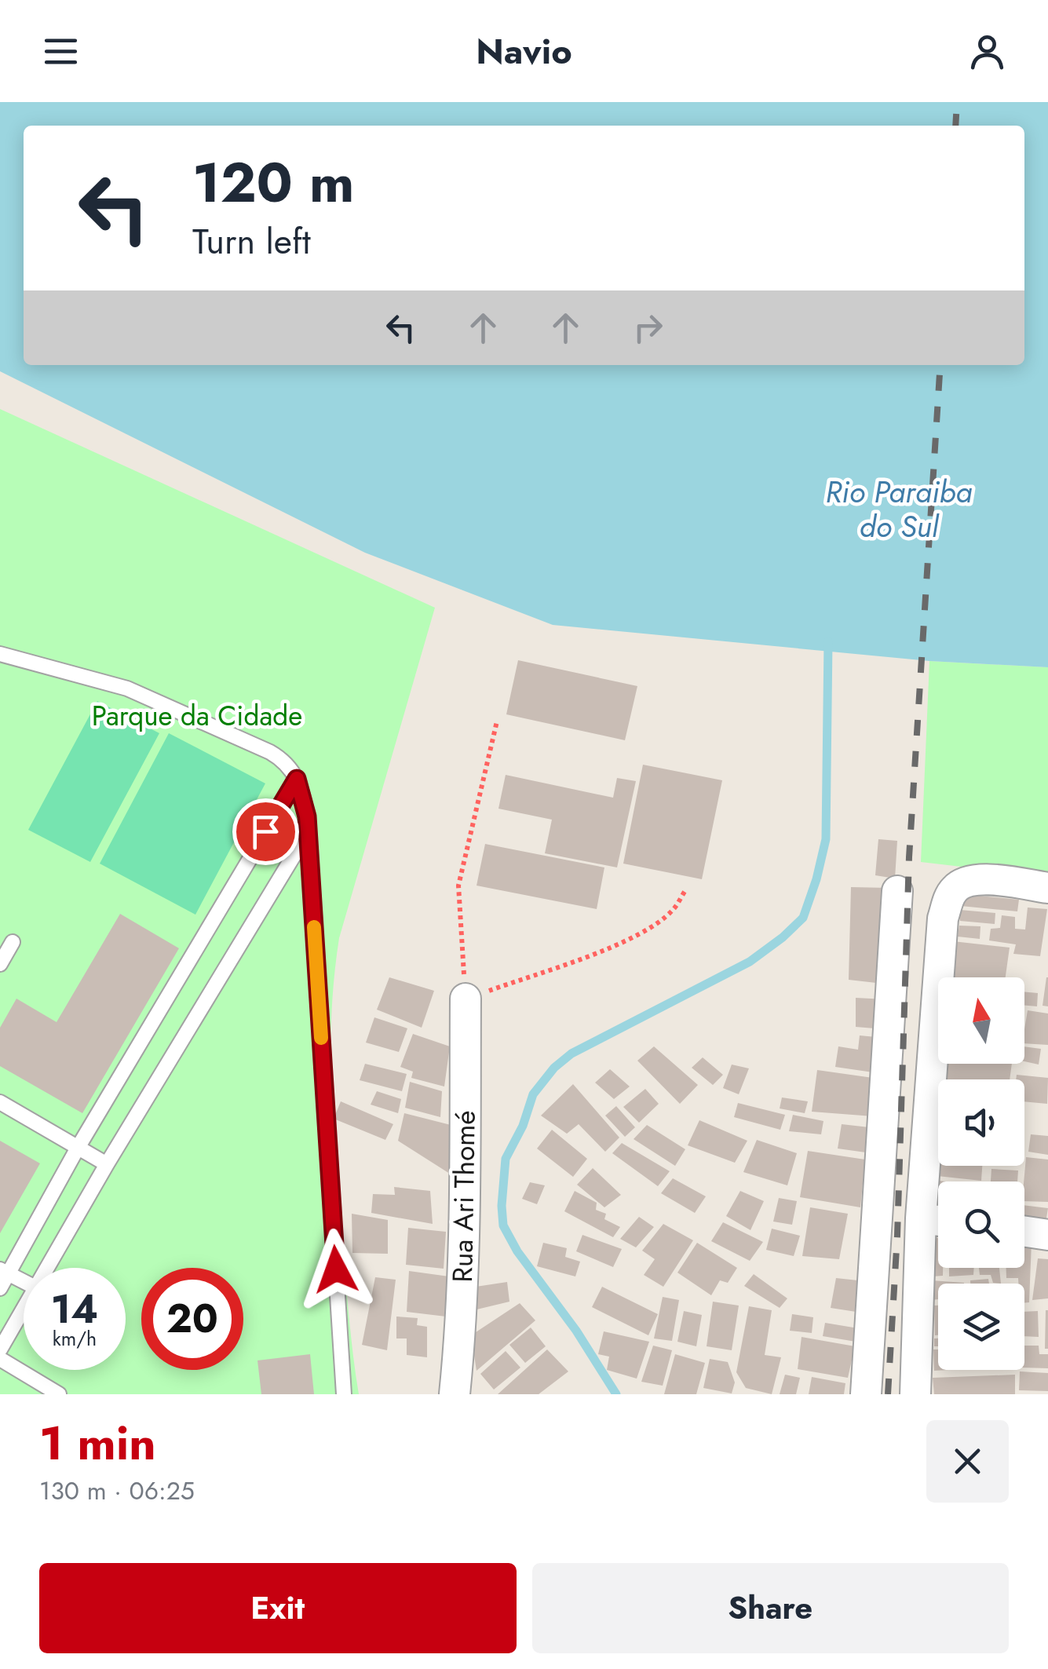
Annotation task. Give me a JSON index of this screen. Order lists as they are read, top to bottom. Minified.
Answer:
{"streets":{"street":["Rua Ari Thomé"]},"water":["Rio Paraiba do Sul"],"parks":["Parque da Cidade"],"north":"top","page":{"header":"Navio","turn":["120 m","Turn left"],"speed":"14 km/h","limit":"20","heading":["1 min","130 m · 06:25"],"buttons":["Exit","Share"]}}
